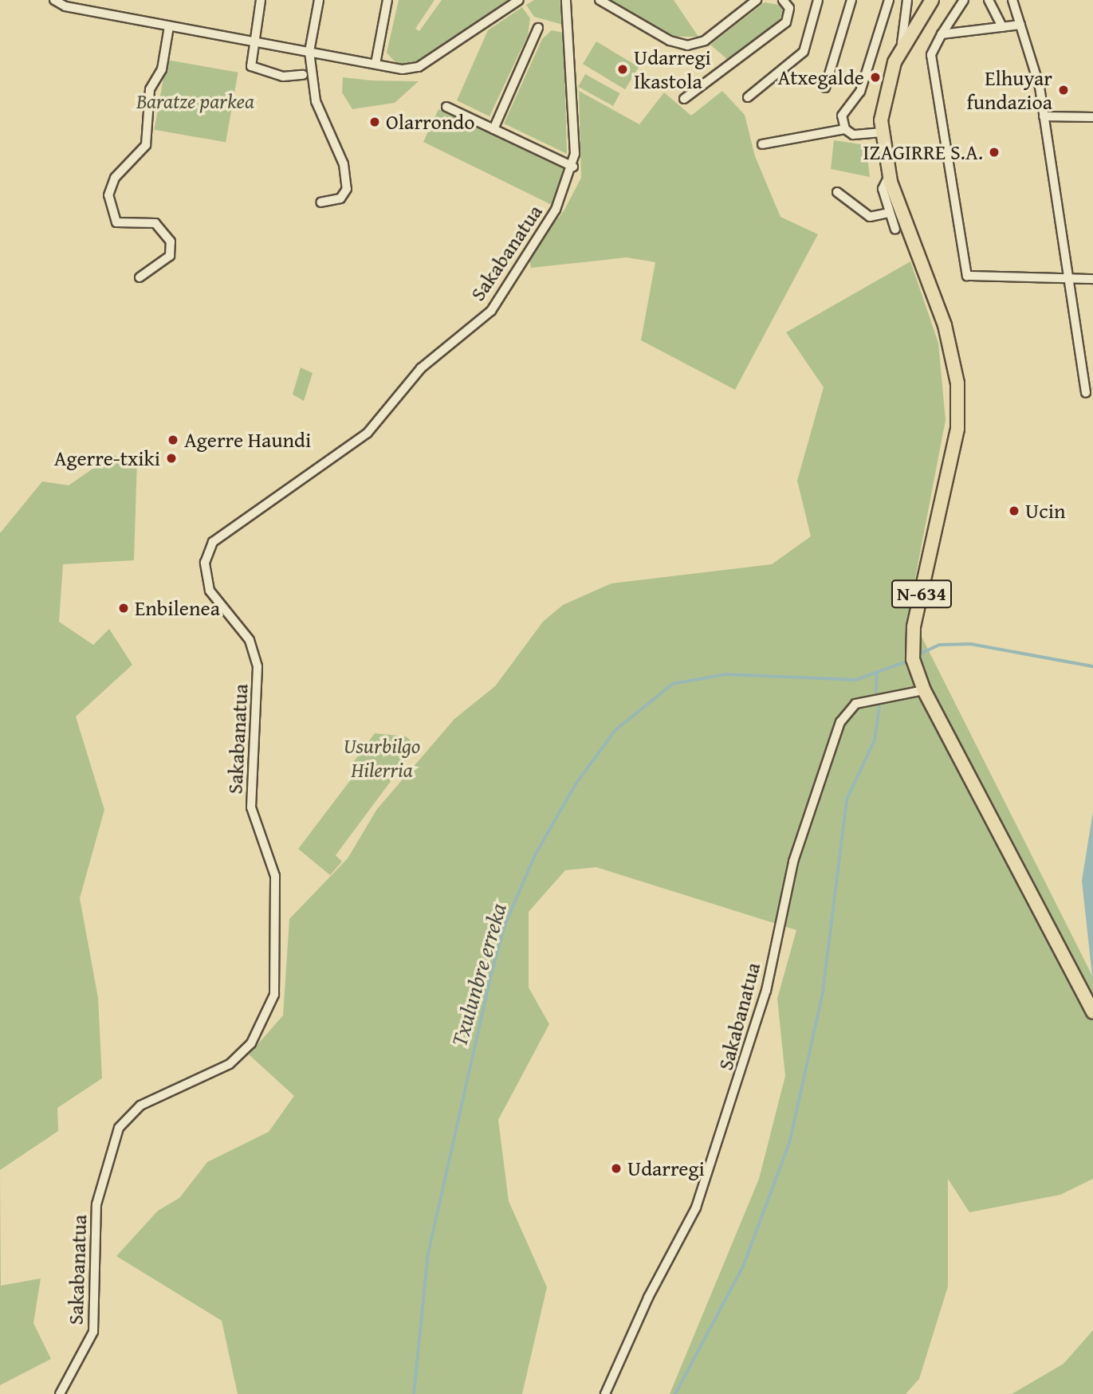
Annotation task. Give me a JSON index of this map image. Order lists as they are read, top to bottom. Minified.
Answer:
{"streets":{"highway":["N-634"],"street":["Sakabanatua"]},"crossings":[["Sakabanatua","N-634"]],"water":["Txulunbre erreka"],"parks":["Baratze parkea","Usurbilgo Hilerria"],"places":["Udarregi Ikastola","Atxegalde","Elhuyar fundazioa","Olarrondo","IZAGIRRE S.A.","Agerre Haundi","Agerre-txiki","Ucin","Enbilenea","Udarregi"]}
